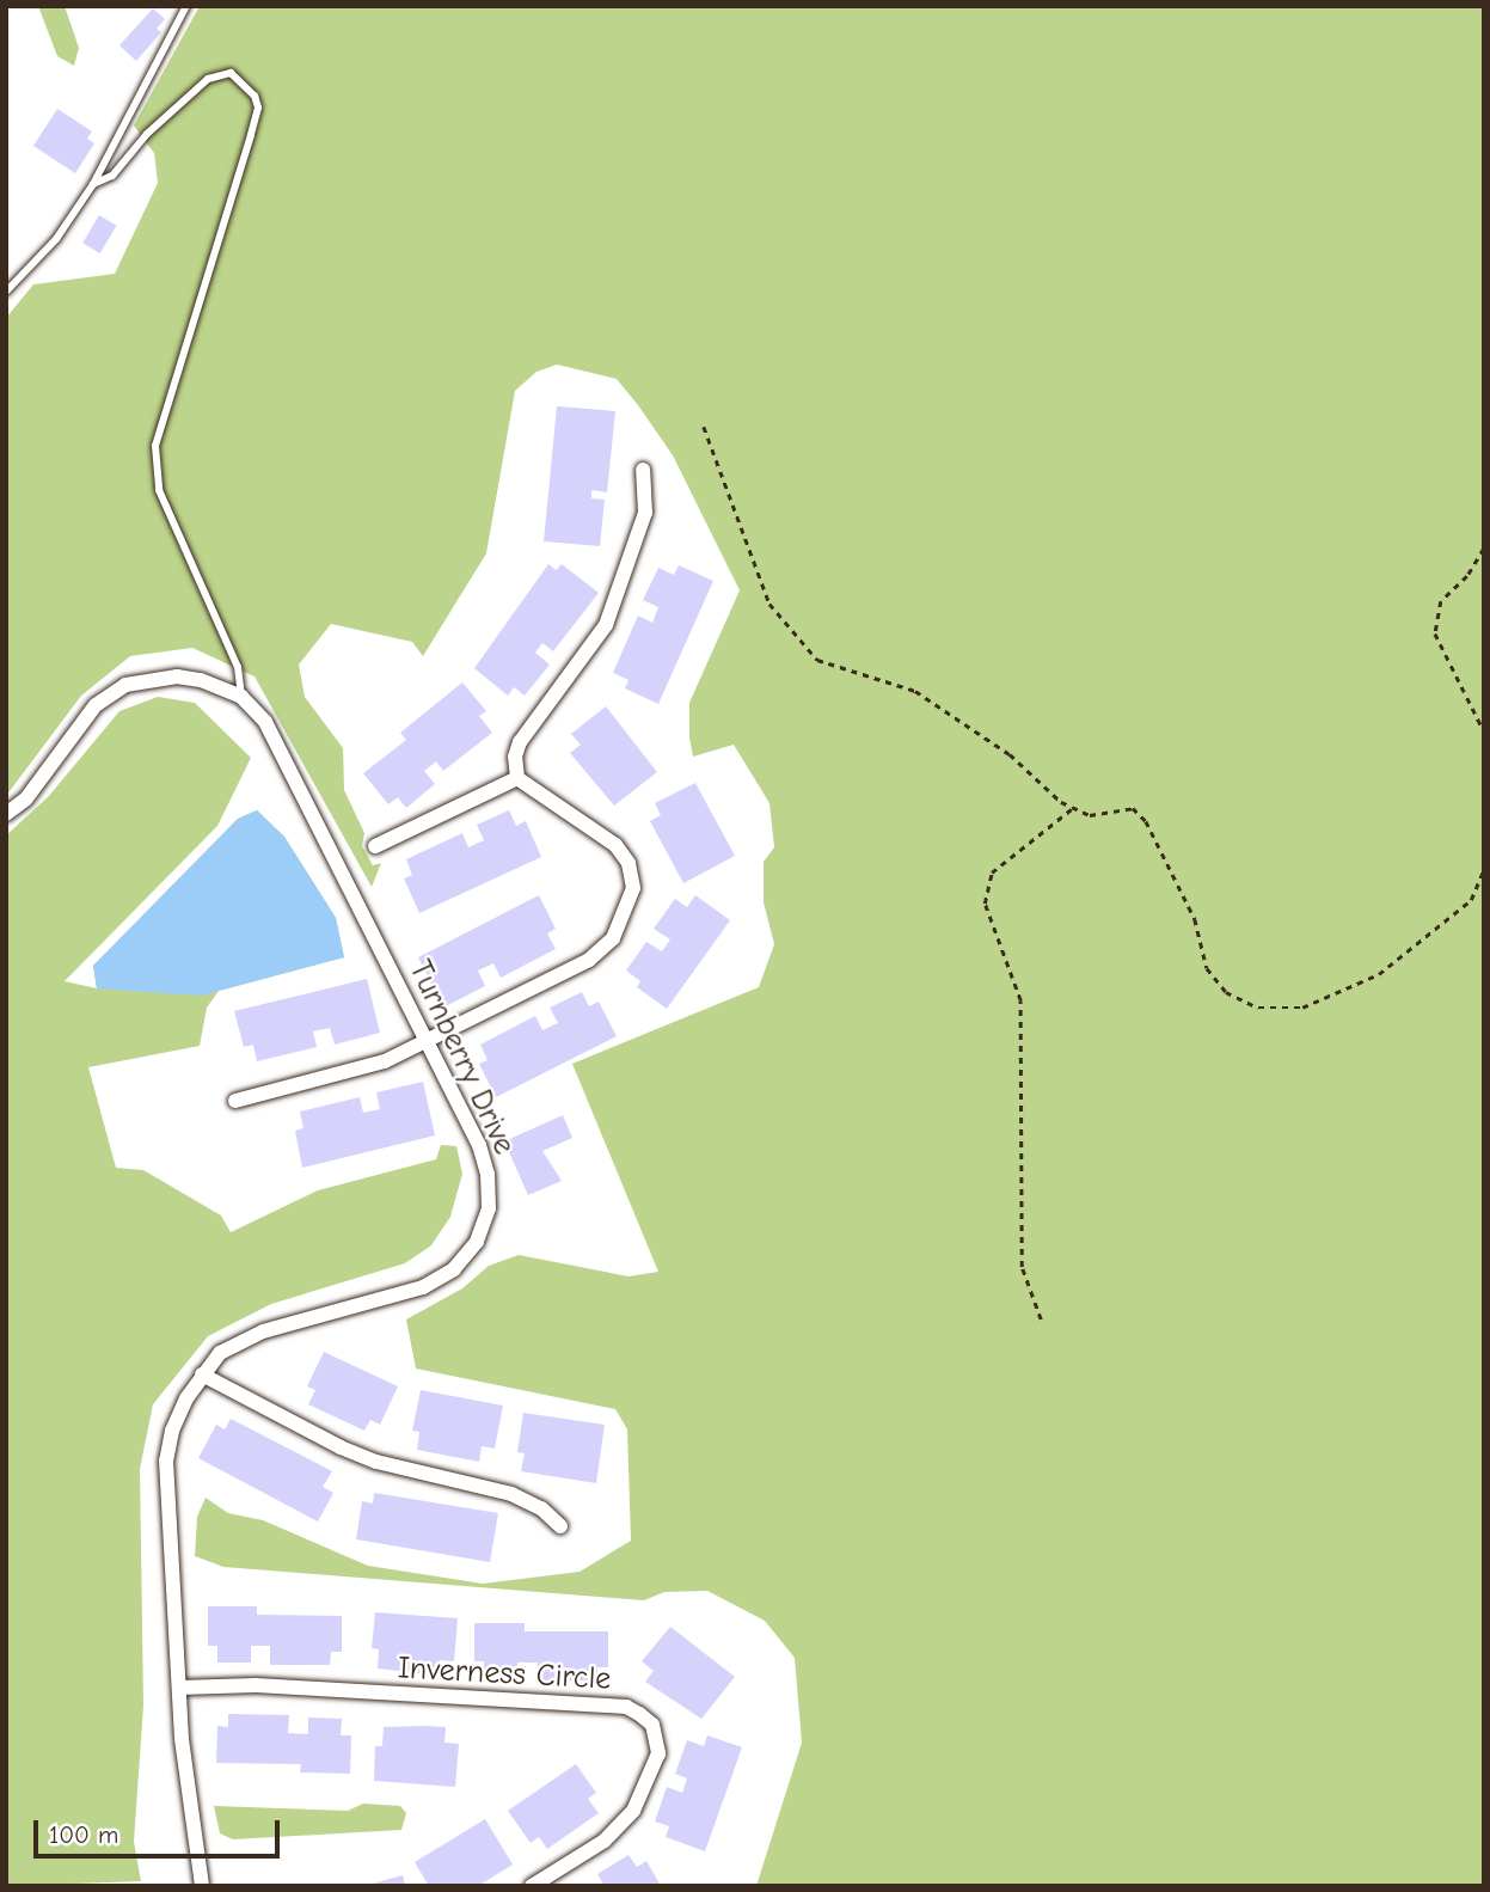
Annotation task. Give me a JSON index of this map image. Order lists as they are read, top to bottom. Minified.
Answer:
{"streets":{"street":["Turnberry Drive","Inverness Circle"]},"crossings":[["Turnberry Drive","Inverness Circle"]],"scale_bar":"100 m"}
